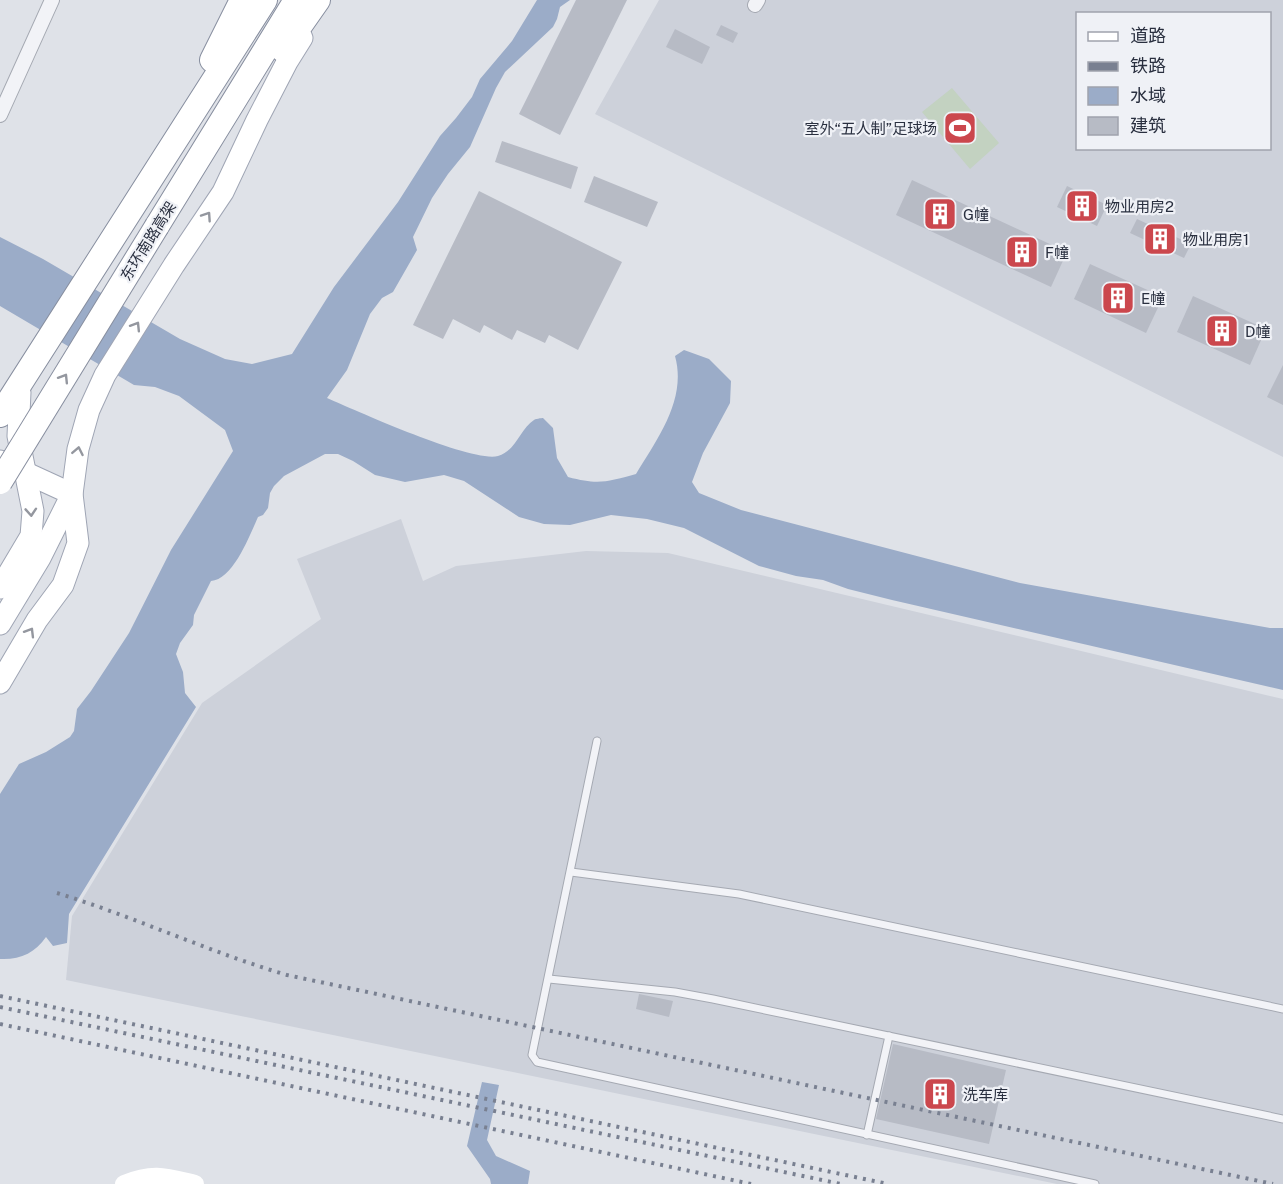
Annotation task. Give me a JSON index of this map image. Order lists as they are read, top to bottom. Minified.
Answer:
{"streets":{"highway":["东环南路高架"]},"places":{"sports":["室外“五人制”足球场"],"building":["物业用房2","G幢","物业用房1","F幢","E幢","D幢","洗车库"]},"legend":["道路","铁路","水域","建筑"]}
